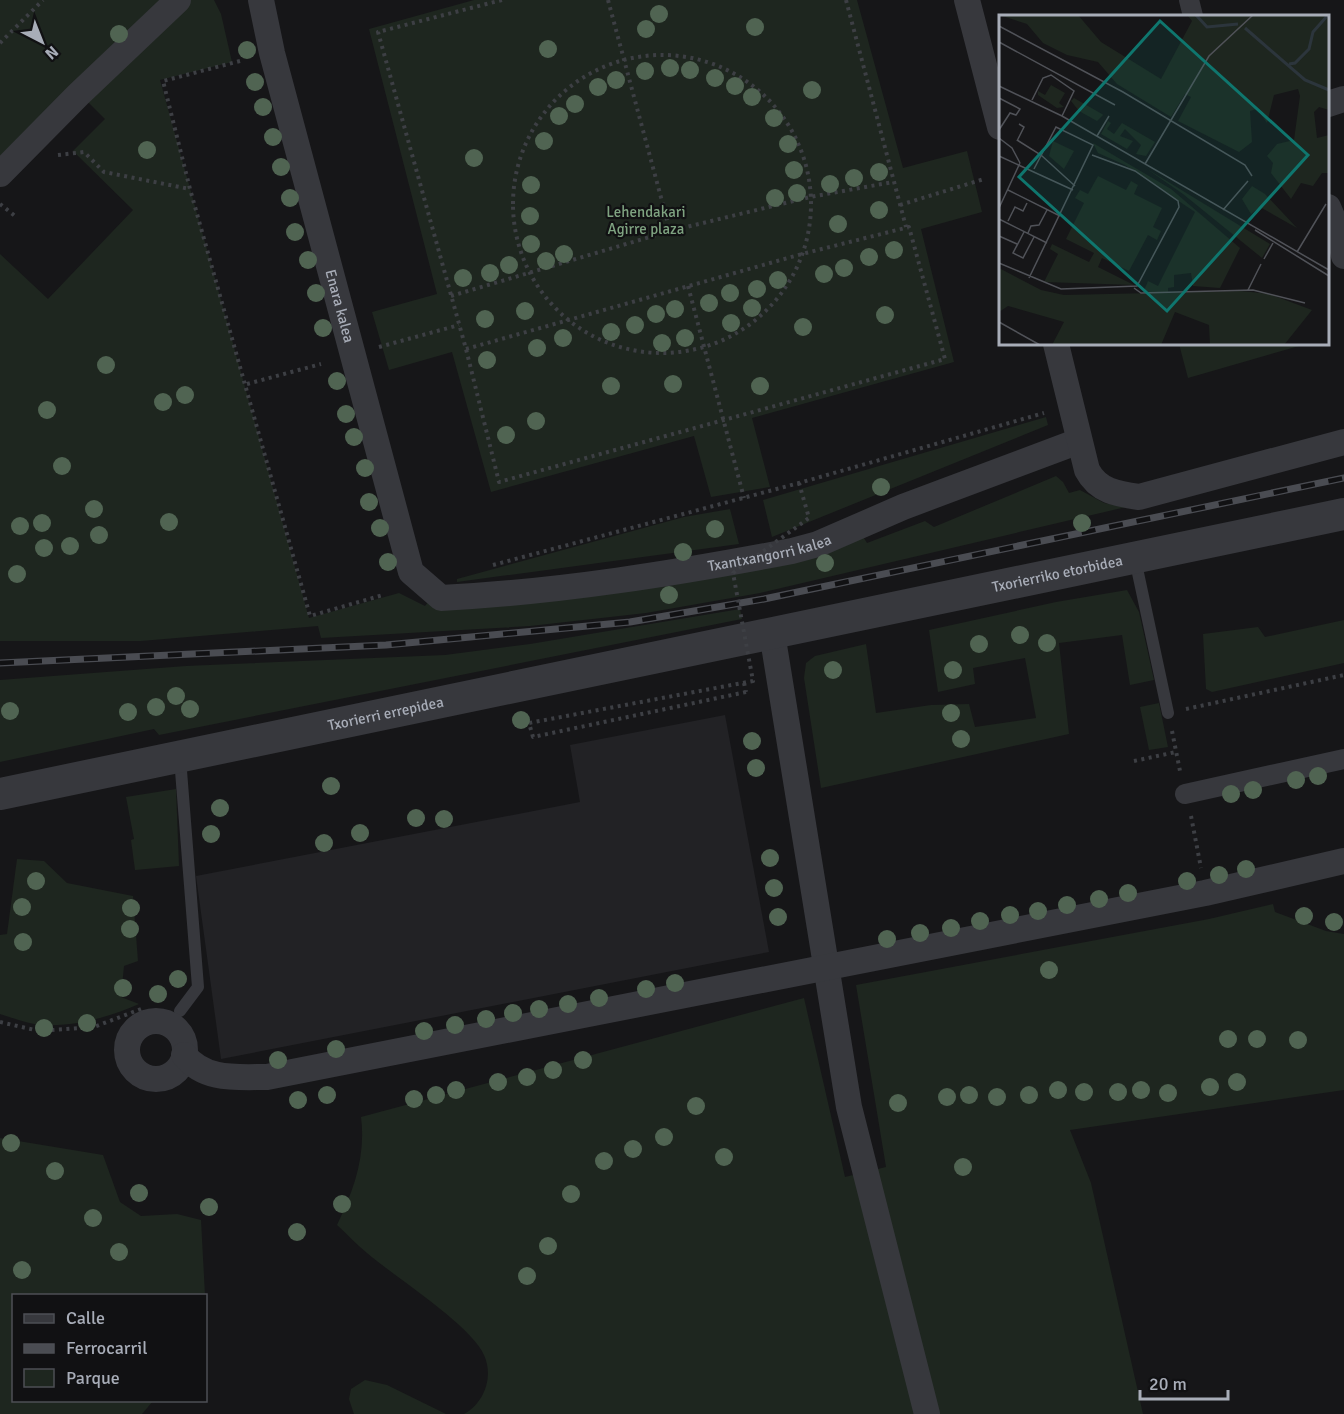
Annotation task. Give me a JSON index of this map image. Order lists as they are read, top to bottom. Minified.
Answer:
{"streets":{"street":["Enara kalea","Txantxangorri kalea","Txorierriko etorbidea","Txorierri errepidea"]},"crossings":[["Enara kalea","Txantxangorri kalea"],["Txorierriko etorbidea","Txorierri errepidea"]],"parks":["Lehendakari Agirre plaza"],"legend":["Calle","Ferrocarril","Parque"],"scale_bar":"20 m","north":"bottom right"}
